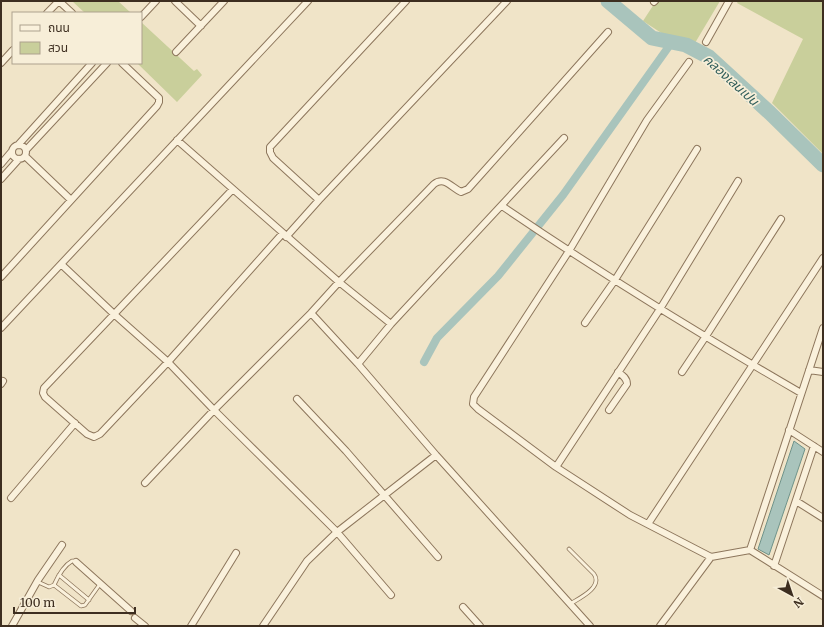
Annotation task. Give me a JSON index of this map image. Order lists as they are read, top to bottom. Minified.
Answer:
{"water":["คลองเลนเปน"],"legend":["ถนน","สวน"],"scale_bar":"100 m","north":"bottom right"}
